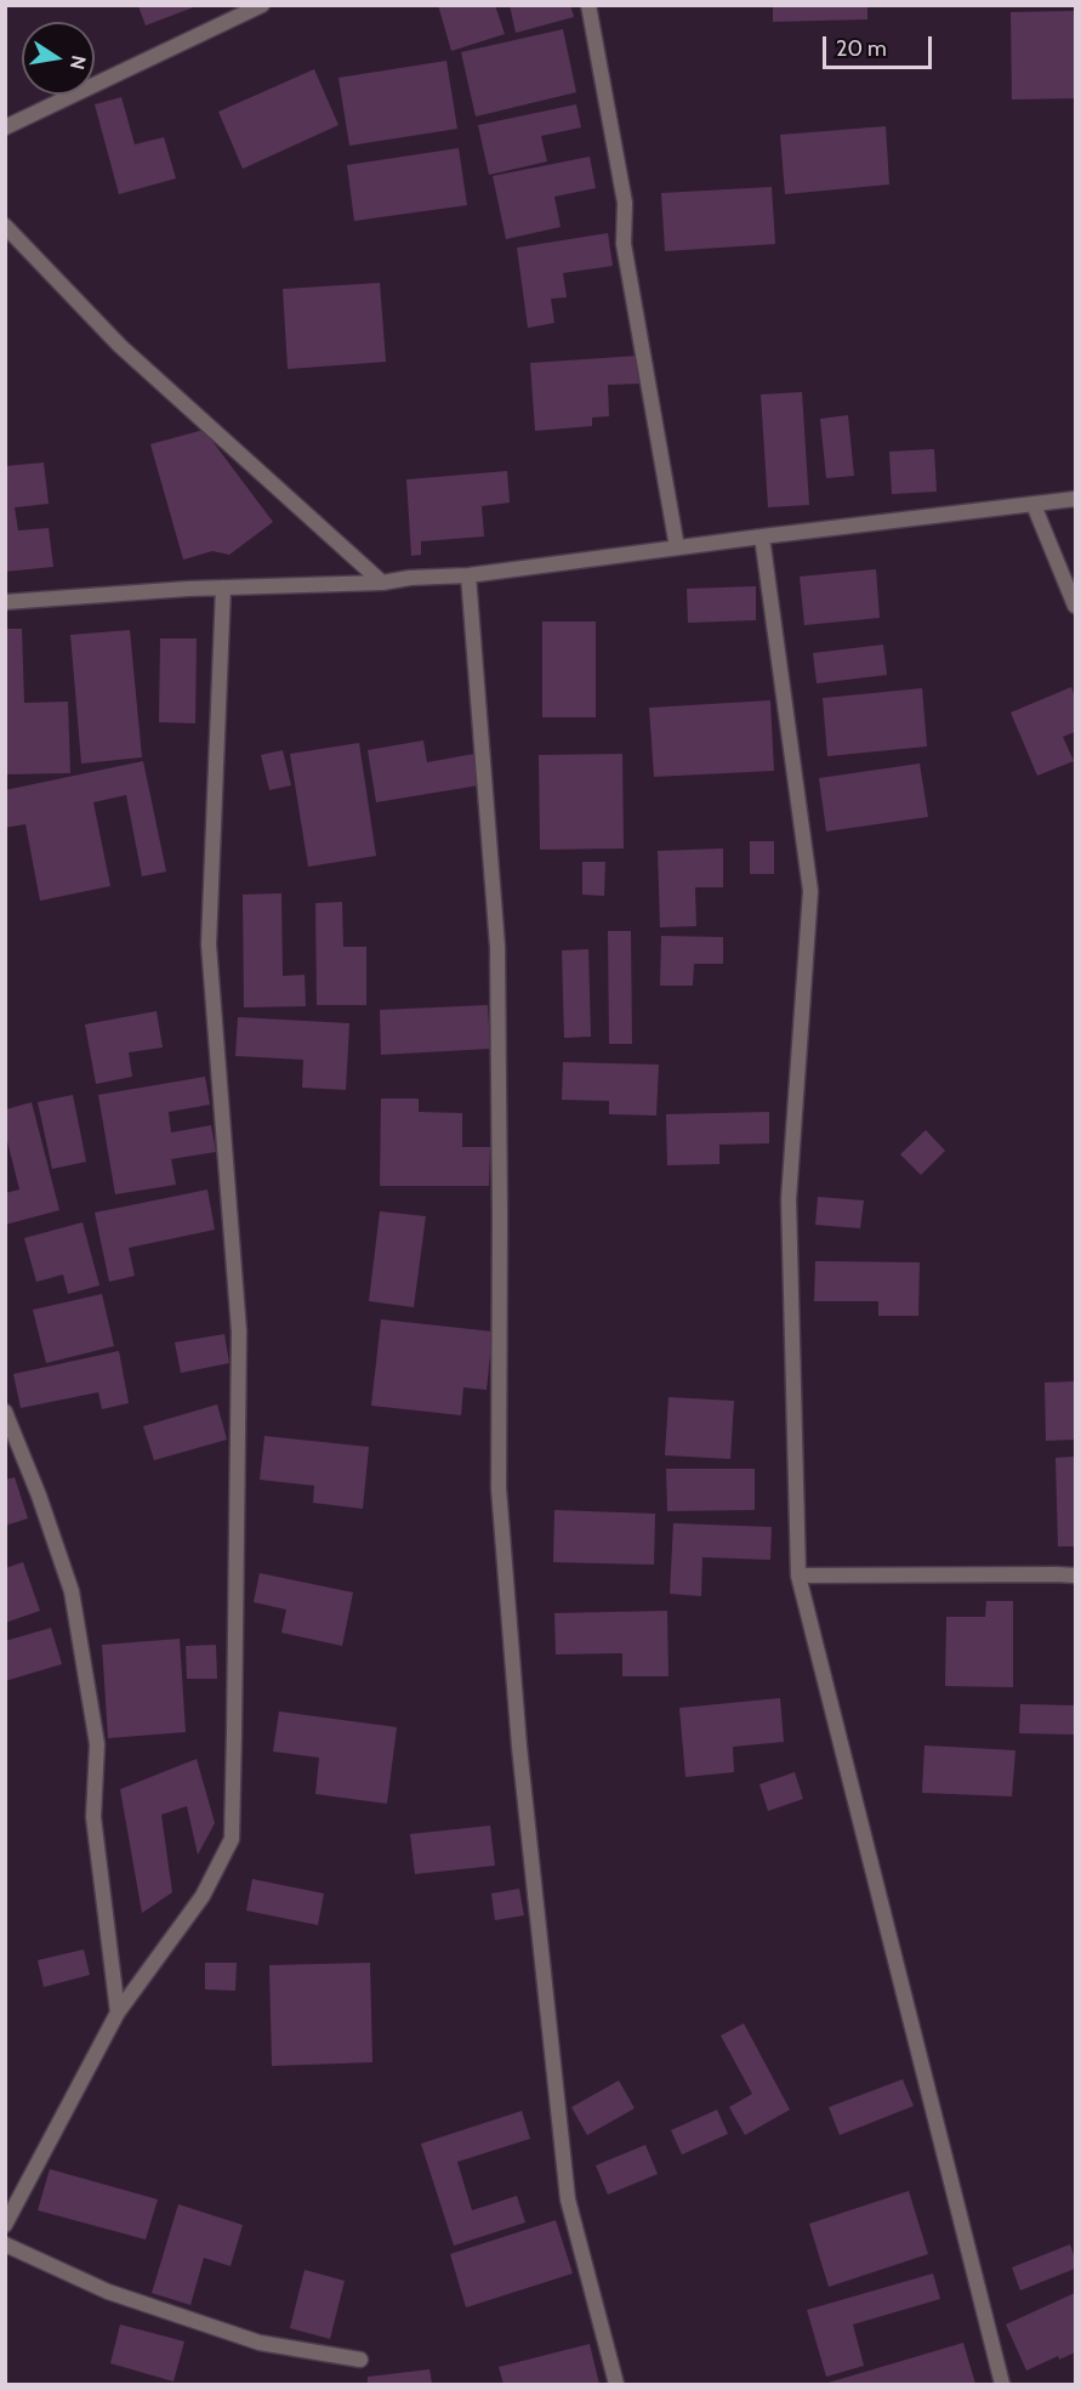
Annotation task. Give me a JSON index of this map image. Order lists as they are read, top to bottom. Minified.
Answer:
{"scale_bar":"20 m","north":"right"}
